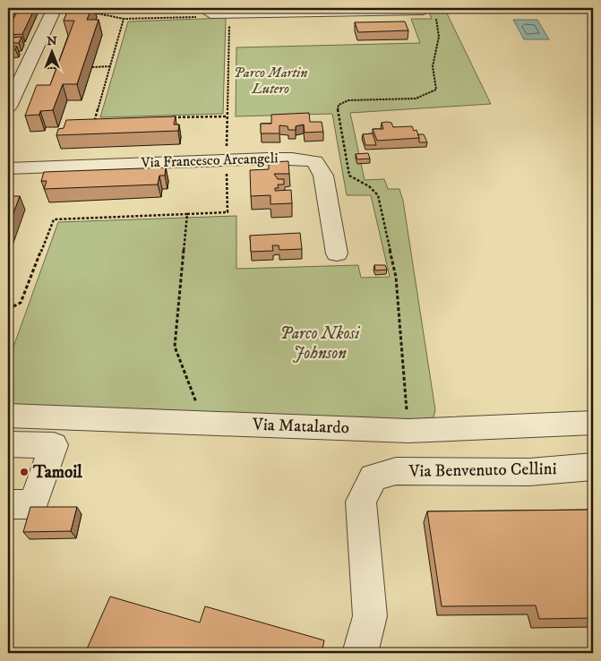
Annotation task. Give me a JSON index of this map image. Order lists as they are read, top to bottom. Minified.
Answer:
{"streets":{"street":["Via Francesco Arcangeli","Via Matalardo","Via Benvenuto Cellini"]},"parks":["Parco Martin Lutero","Parco Nkosi Johnson"],"places":["Tamoil"],"north":"top"}
